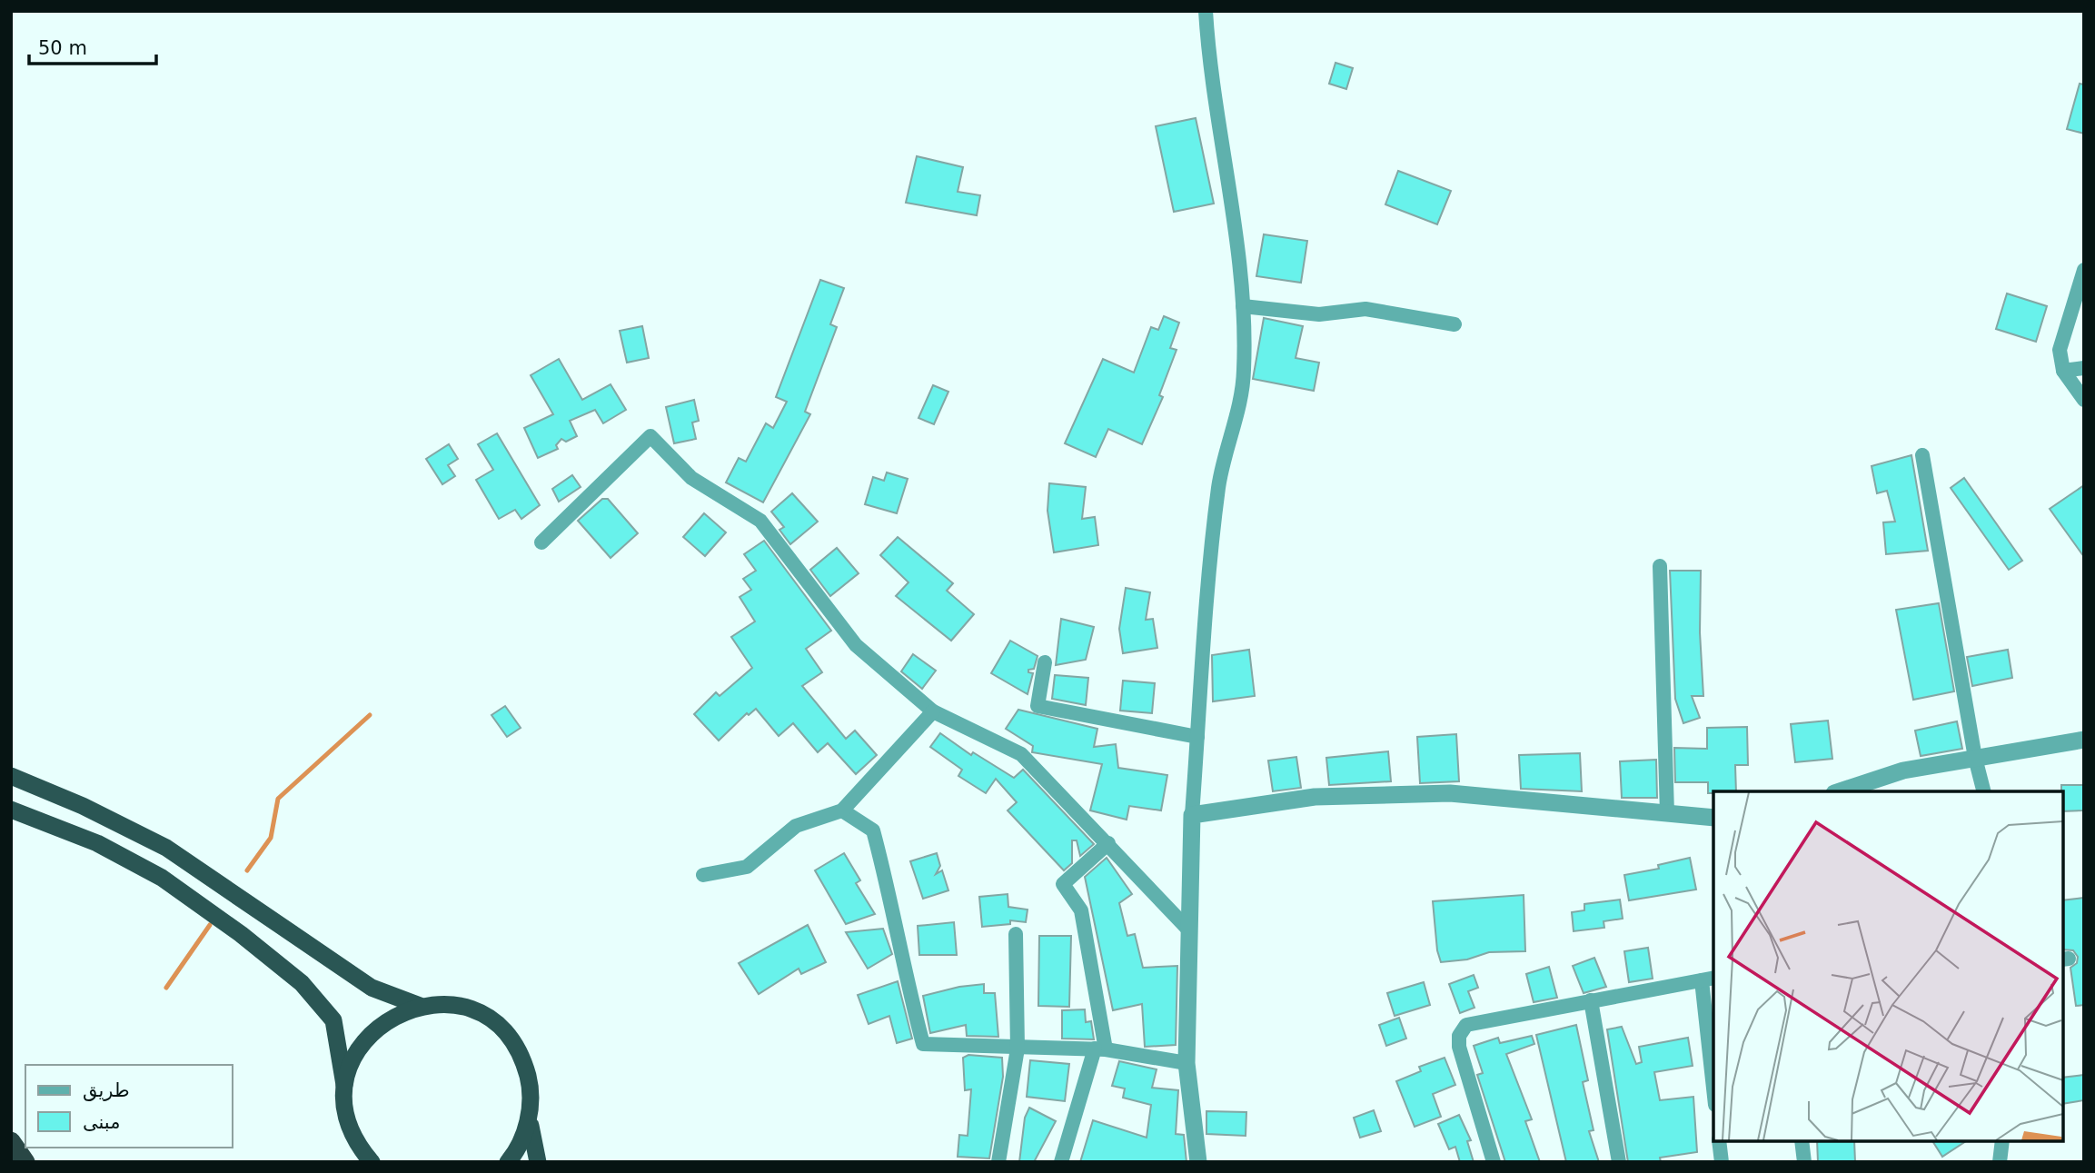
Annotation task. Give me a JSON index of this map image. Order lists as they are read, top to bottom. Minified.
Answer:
{"legend":["طريق","مبنى"],"scale_bar":"50 m"}
